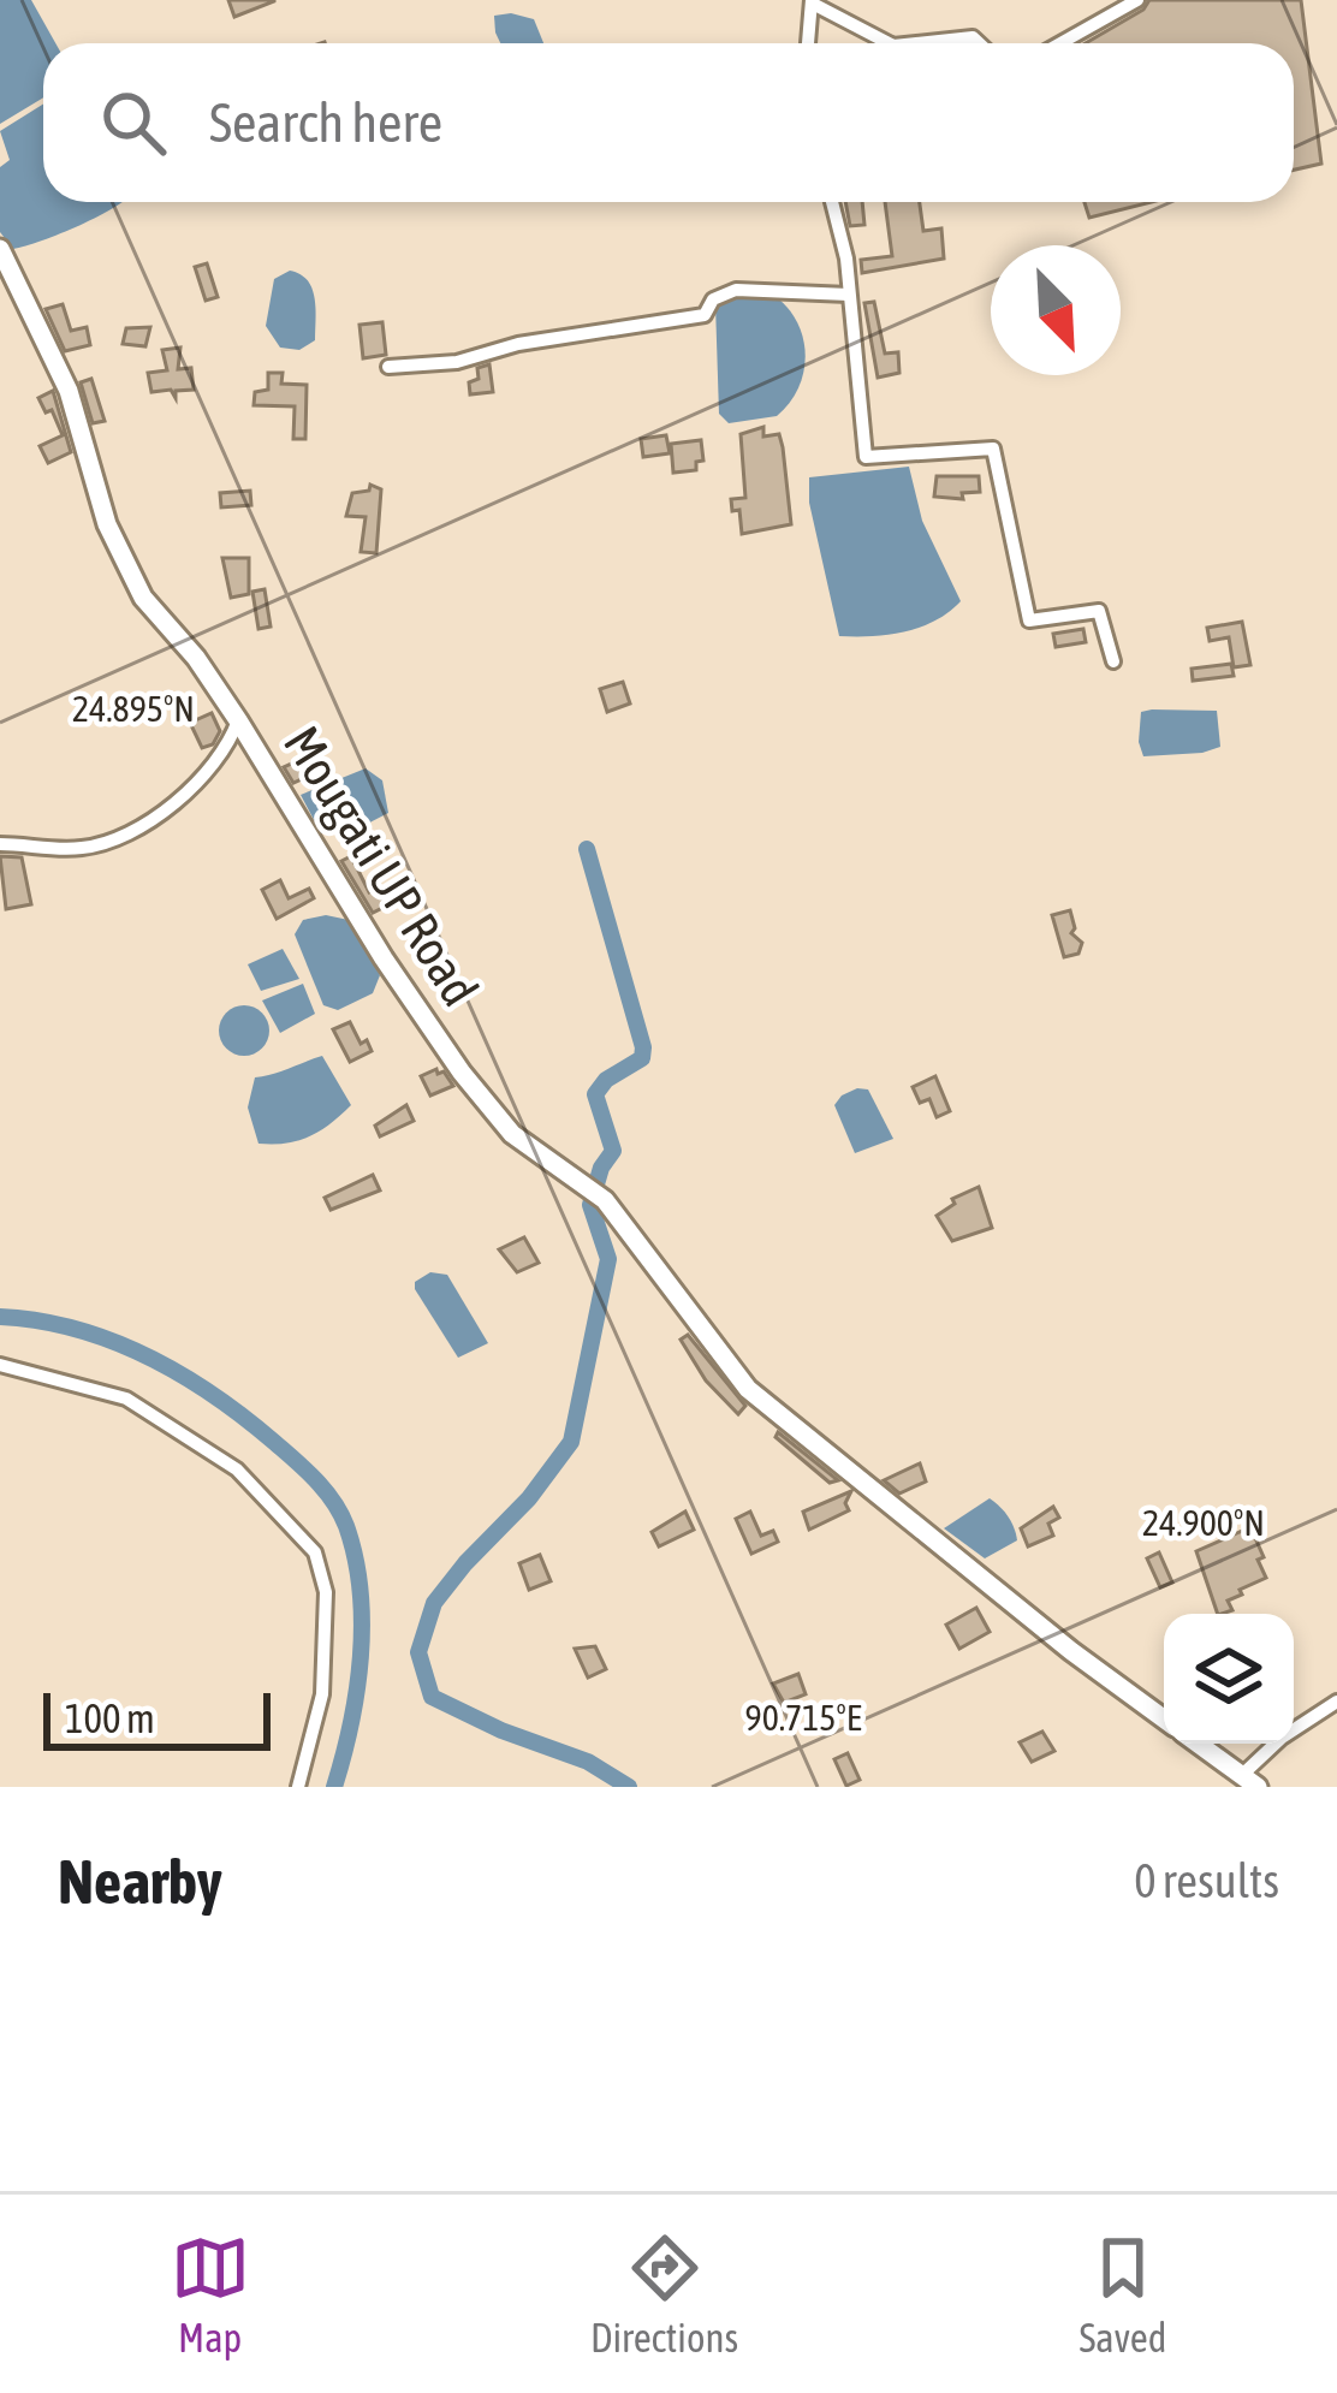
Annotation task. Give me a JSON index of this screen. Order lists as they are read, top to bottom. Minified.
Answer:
{"streets":{"street":["Mougati UP Road"]},"scale_bar":"100 m","north":"bottom right","page":{"search":"Search here","scale":"100 m","heading":["Nearby","0 results"],"nav":["Map","Directions","Saved"]},"coordinates":["24.895°N","24.900°N","90.715°E"]}
